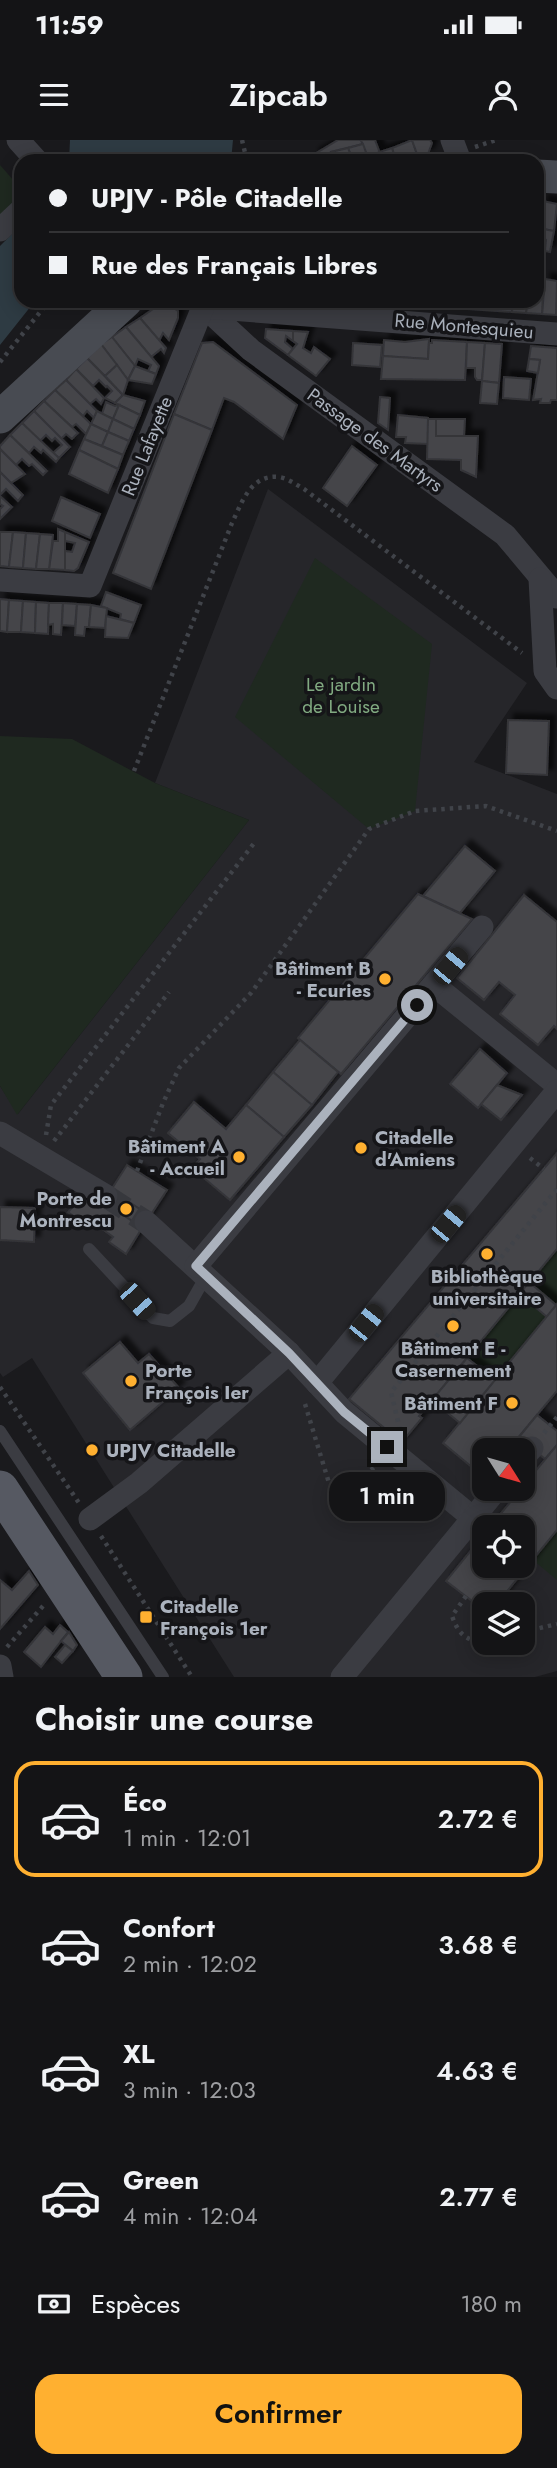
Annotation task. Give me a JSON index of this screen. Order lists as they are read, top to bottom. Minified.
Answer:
{"streets":{"street":["Rue Montesquieu","Passage des Martyrs","Rue Lafayette"]},"parks":["Le jardin de Louise"],"places":{"other":["Bâtiment B - Ecuries","Citadelle d'Amiens","Bâtiment A - Accueil","Porte de Montrescu","Bibliothèque universitaire","Bâtiment E - Casernement","Porte François Ier","Bâtiment F","UPJV Citadelle"],"transit":["Citadelle François 1er"]},"north":"bottom right","page":{"status":"11:59","header":"Zipcab","banner":["UPJV - Pôle Citadelle","Rue des Français Libres"],"bubble":"1 min","heading":"Choisir une course","list":[{"name":"Éco","note":"1 min · 12:01","value":"2.72 €"},{"name":"Confort","note":"2 min · 12:02","value":"3.68 €"},{"name":"XL","note":"3 min · 12:03","value":"4.63 €"},{"name":"Green","note":"4 min · 12:04","value":"2.77 €"}],"pay":["Espèces","180 m"],"buttons":"Confirmer"}}
